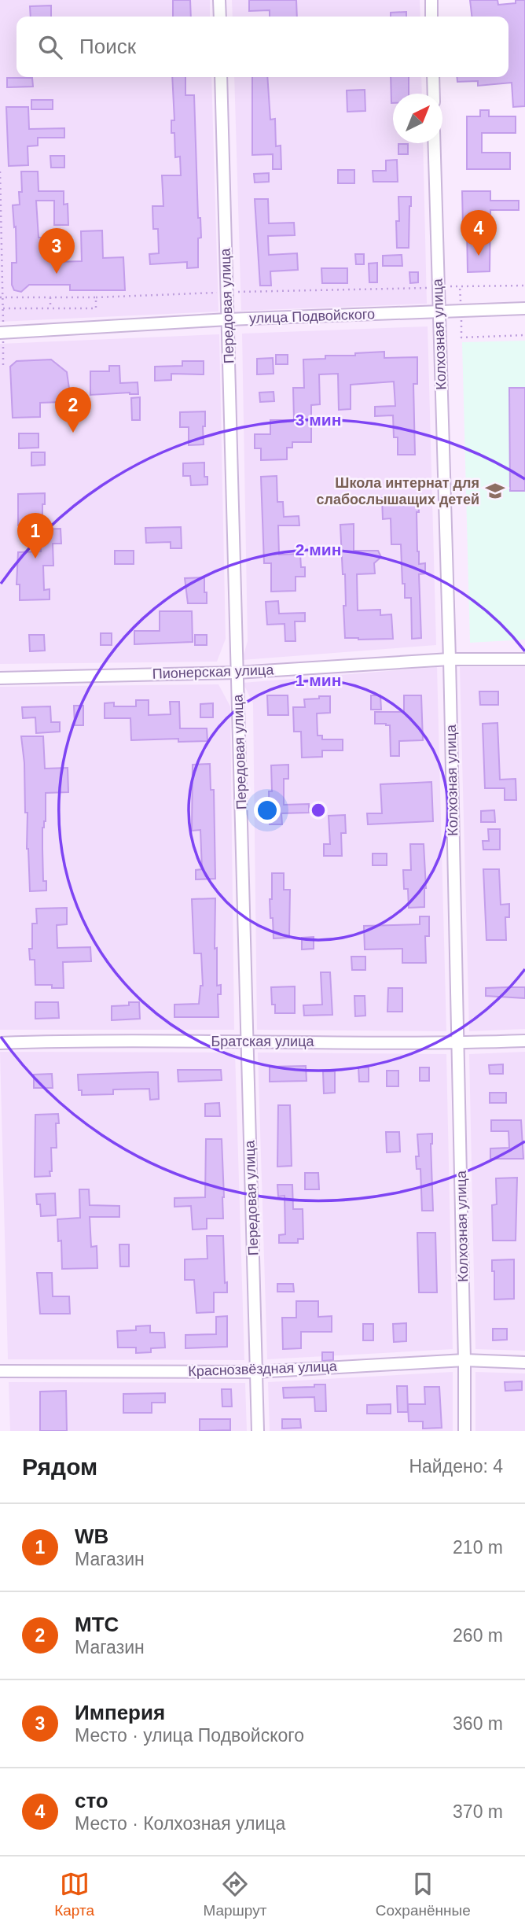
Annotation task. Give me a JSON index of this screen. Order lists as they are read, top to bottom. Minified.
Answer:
{"streets":{"street":["Передовая улица","улица Подвойского","Колхозная улица","Пионерская улица","Братская улица","Краснозвёздная улица"]},"crossings":[["Передовая улица","улица Подвойского"],["Передовая улица","Пионерская улица"],["Передовая улица","Братская улица"],["Передовая улица","Краснозвёздная улица"],["улица Подвойского","Колхозная улица"],["Колхозная улица","Пионерская улица"],["Колхозная улица","Братская улица"],["Колхозная улица","Краснозвёздная улица"]],"places":{"school or university":["Школа интернат для слабослышащих детей"]},"north":"top right","page":{"search":"Поиск","pins":["4","3","2","1"],"heading":["Рядом","Найдено: 4"],"list":[{"mark":"1","name":"WB","note":"Магазин","value":"210 m"},{"mark":"2","name":"МТС","note":"Магазин","value":"260 m"},{"mark":"3","name":"Империя","note":"Место · улица Подвойского","value":"360 m"},{"mark":"4","name":"сто","note":"Место · Колхозная улица","value":"370 m"}],"nav":["Карта","Маршрут","Сохранённые"]},"rings":["3 мин","2 мин","1 мин"]}
